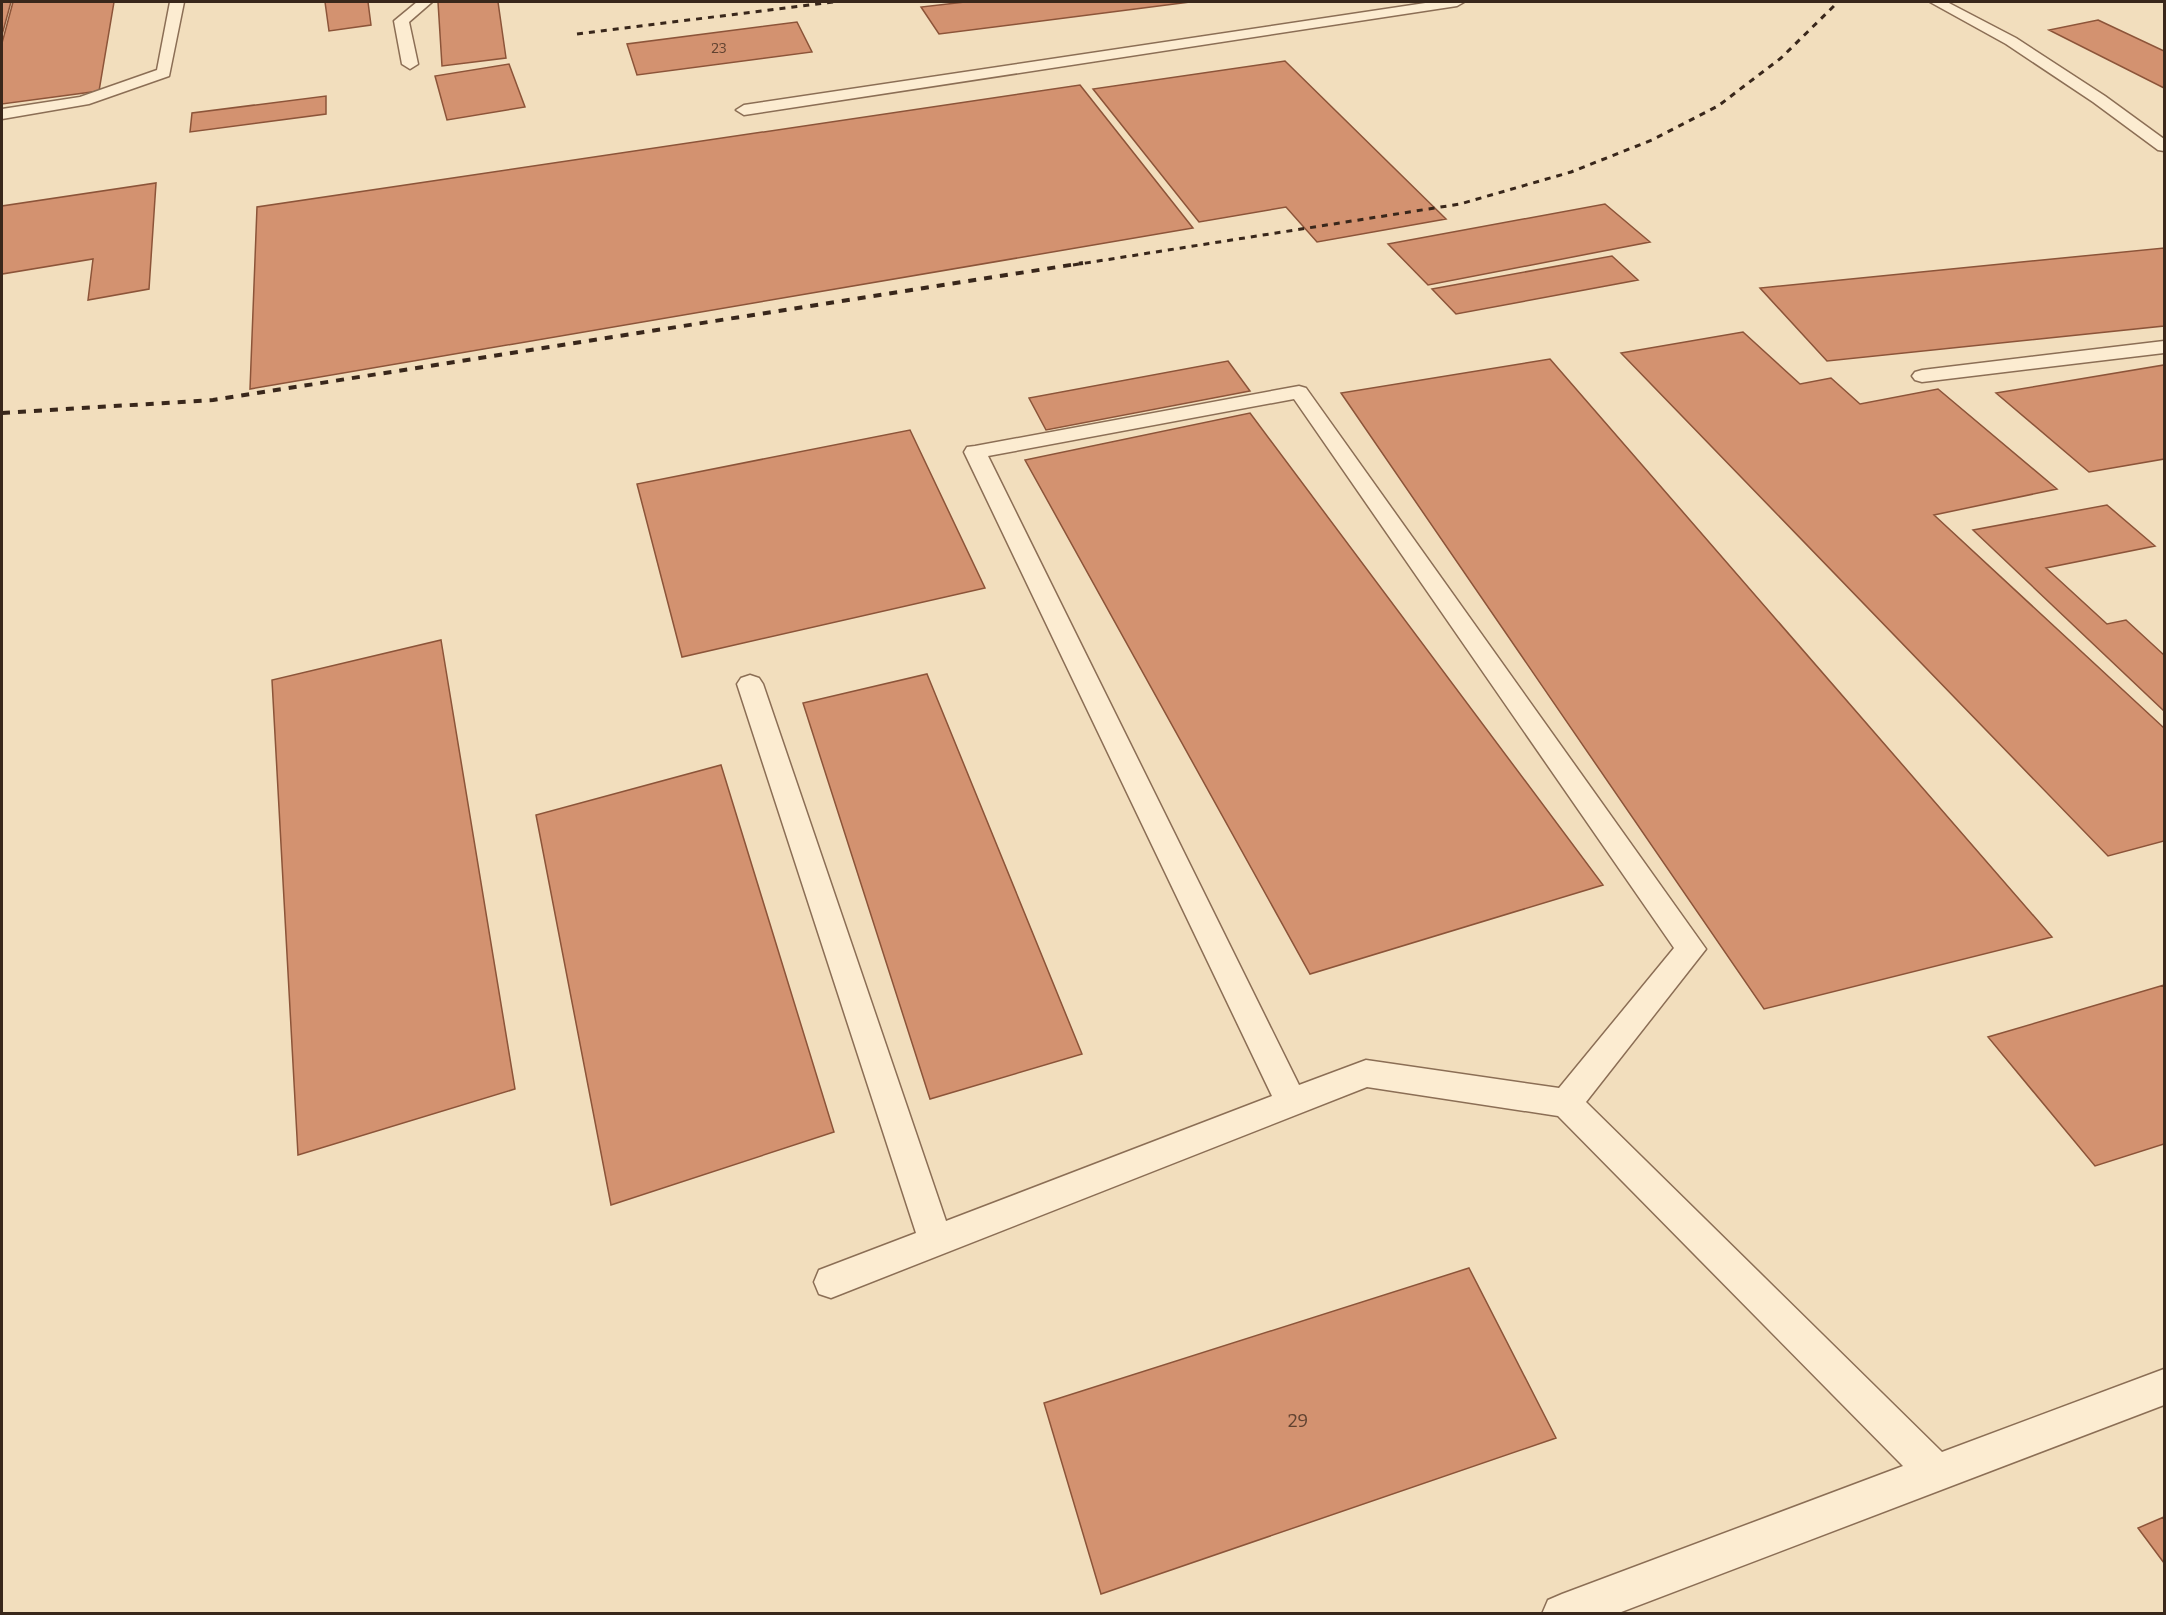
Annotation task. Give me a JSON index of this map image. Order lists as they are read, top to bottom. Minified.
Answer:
{"house_numbers":["23","29"]}
